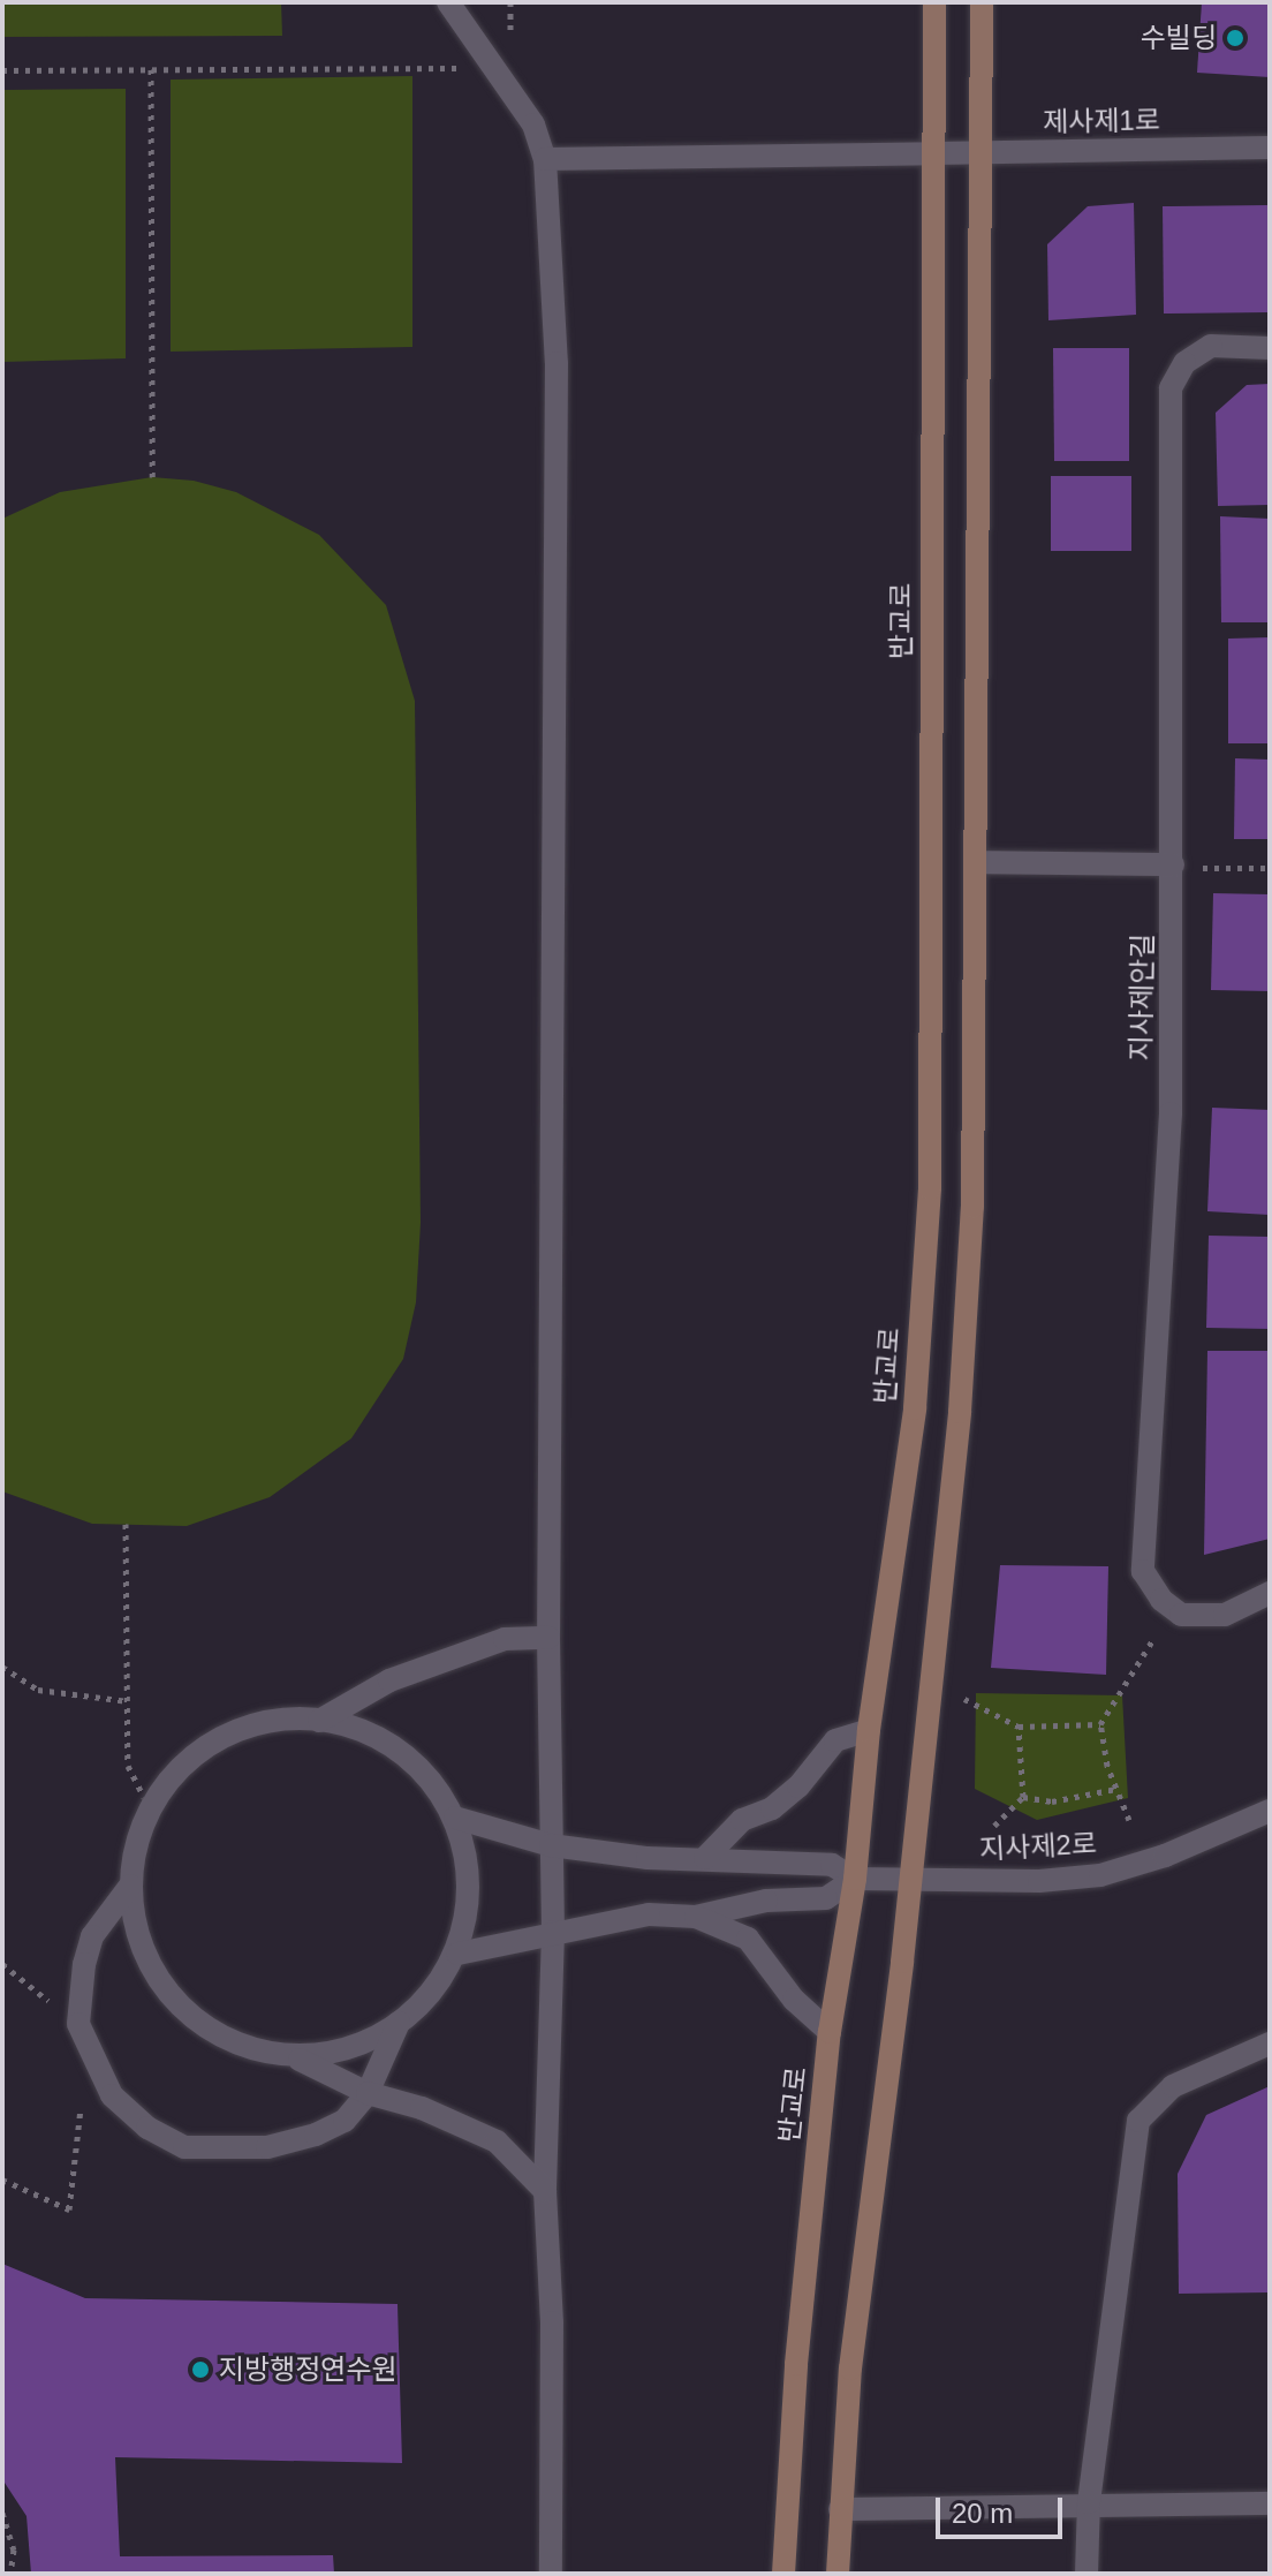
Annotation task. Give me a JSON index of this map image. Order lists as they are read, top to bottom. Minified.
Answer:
{"streets":{"street":["제사제1로","반교로","지사제안길","지사제2로"]},"crossings":[["제사제1로","반교로"],["반교로","지사제2로"]],"places":["수빌딩","지방행정연수원"],"scale_bar":"20 m"}
